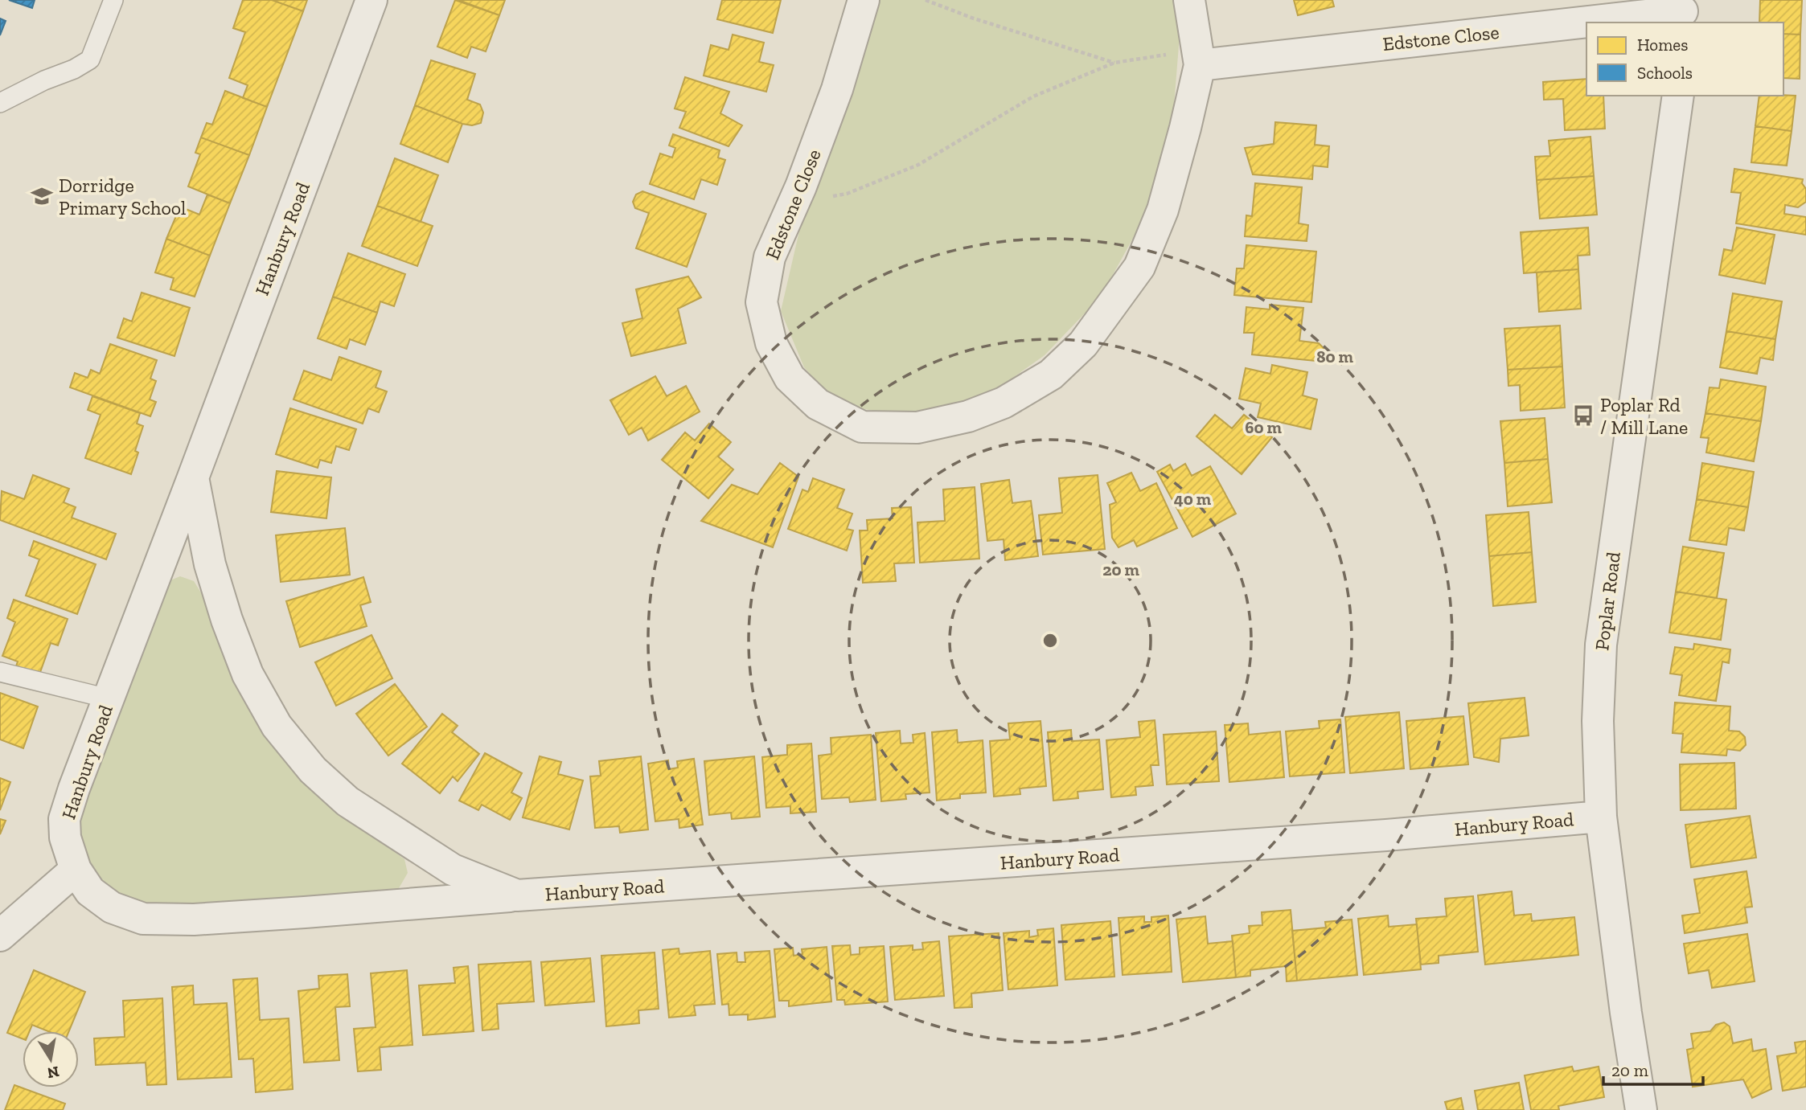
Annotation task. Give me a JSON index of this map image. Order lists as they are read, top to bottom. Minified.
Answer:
{"streets":{"street":["Edstone Close","Hanbury Road","Poplar Road"]},"crossings":[["Hanbury Road","Poplar Road"]],"places":{"school or university":["Dorridge Primary School"],"bus stop":["Poplar Rd / Mill Lane"]},"legend":["Homes","Schools"],"scale_bar":"20 m","north":"bottom","rings":["80 m","60 m","40 m","20 m"]}
